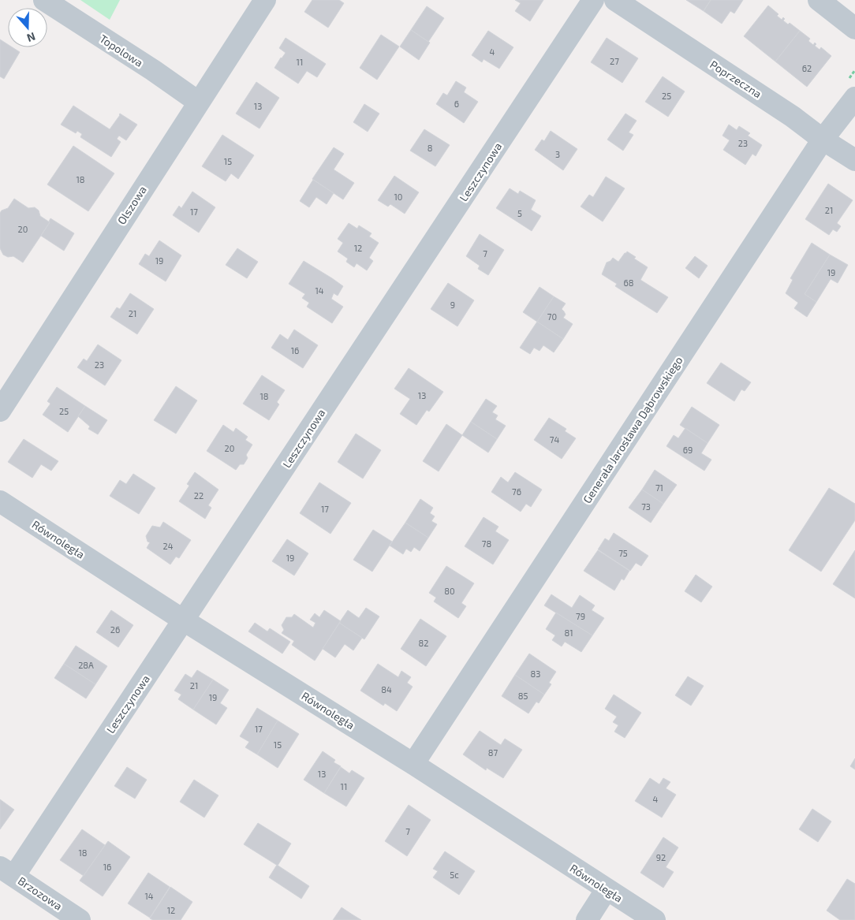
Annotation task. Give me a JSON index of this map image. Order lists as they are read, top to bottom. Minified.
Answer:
{"streets":{"street":["Topolowa","Poprzeczna","Leszczynowa","Olszowa","Generała Jarosława Dąbrowskiego","Równoległa","Brzozowa"]},"crossings":[["Topolowa","Olszowa"],["Poprzeczna","Generała Jarosława Dąbrowskiego"],["Leszczynowa","Równoległa"],["Leszczynowa","Brzozowa"],["Generała Jarosława Dąbrowskiego","Równoległa"]],"house_numbers":["4","27","11","62","25","6","13","23","8","3","15","18","10","21","17","5","20","12","7","19","19","68","14","9","21","70","16","23","13","18","25","74","20","69","71","76","22","73","17","78","24","75","19","80","79","26","81","82","28A","83","21","84","85","19","17","15","87","13","11","4","7","18","92","16","5c","14","12"],"north":"bottom"}
